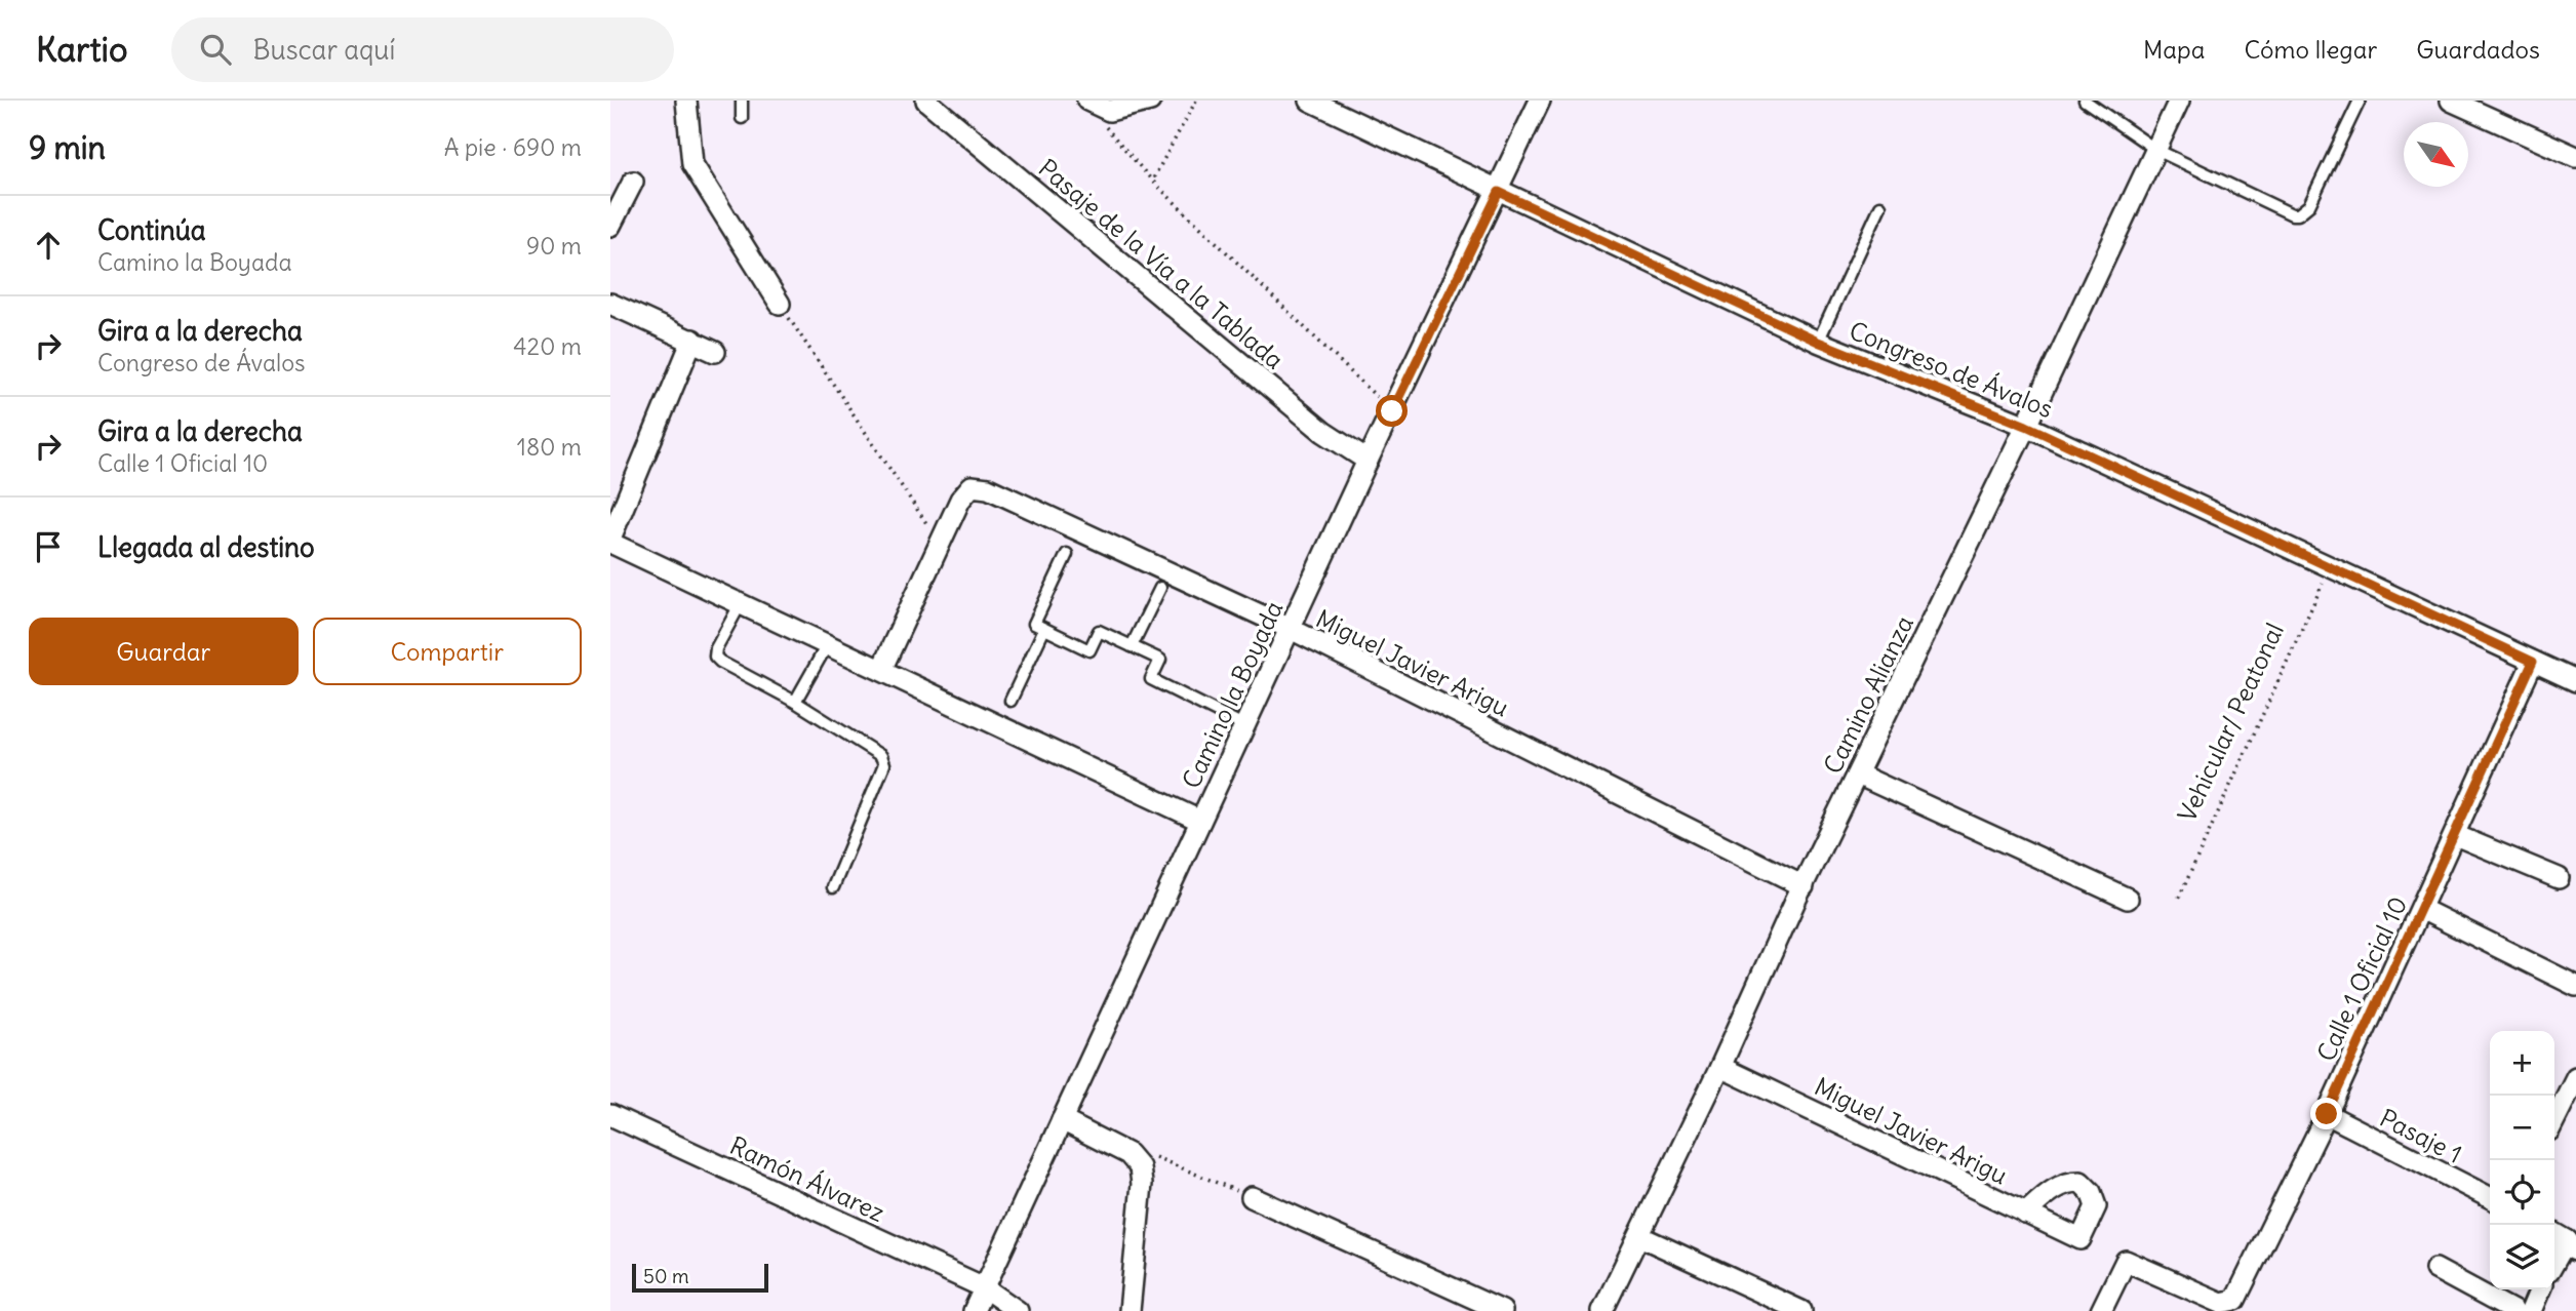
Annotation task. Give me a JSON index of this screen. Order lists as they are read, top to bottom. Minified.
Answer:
{"streets":{"street":["Pasaje de la Vía a la Tablada","Congreso de Ávalos","Miguel Javier Arigu","Camino la Boyada","Camino Alianza","Calle 1 Oficial 10","Pasaje 1","Ramón Álvarez"],"path":["Vehicular/ Peatonal"]},"crossings":[["Pasaje de la Vía a la Tablada","Camino la Boyada"],["Congreso de Ávalos","Camino la Boyada"],["Congreso de Ávalos","Camino Alianza"],["Congreso de Ávalos","Vehicular/ Peatonal"],["Congreso de Ávalos","Calle 1 Oficial 10"],["Miguel Javier Arigu","Camino la Boyada"],["Miguel Javier Arigu","Camino Alianza"],["Camino la Boyada","Ramón Álvarez"],["Calle 1 Oficial 10","Pasaje 1"]],"scale_bar":"50 m","north":"bottom right","page":{"header":"Kartio","search":"Buscar aquí","nav":["Mapa","Cómo llegar","Guardados"],"heading":["9 min","A pie · 690 m"],"list":[["Continúa","Camino la Boyada","90 m"],["Gira a la derecha","Congreso de Ávalos","420 m"],["Gira a la derecha","Calle 1 Oficial 10","180 m"],"Llegada al destino"],"buttons":["Guardar","Compartir"],"map_buttons":["+","−"],"scale":"50 m"}}
